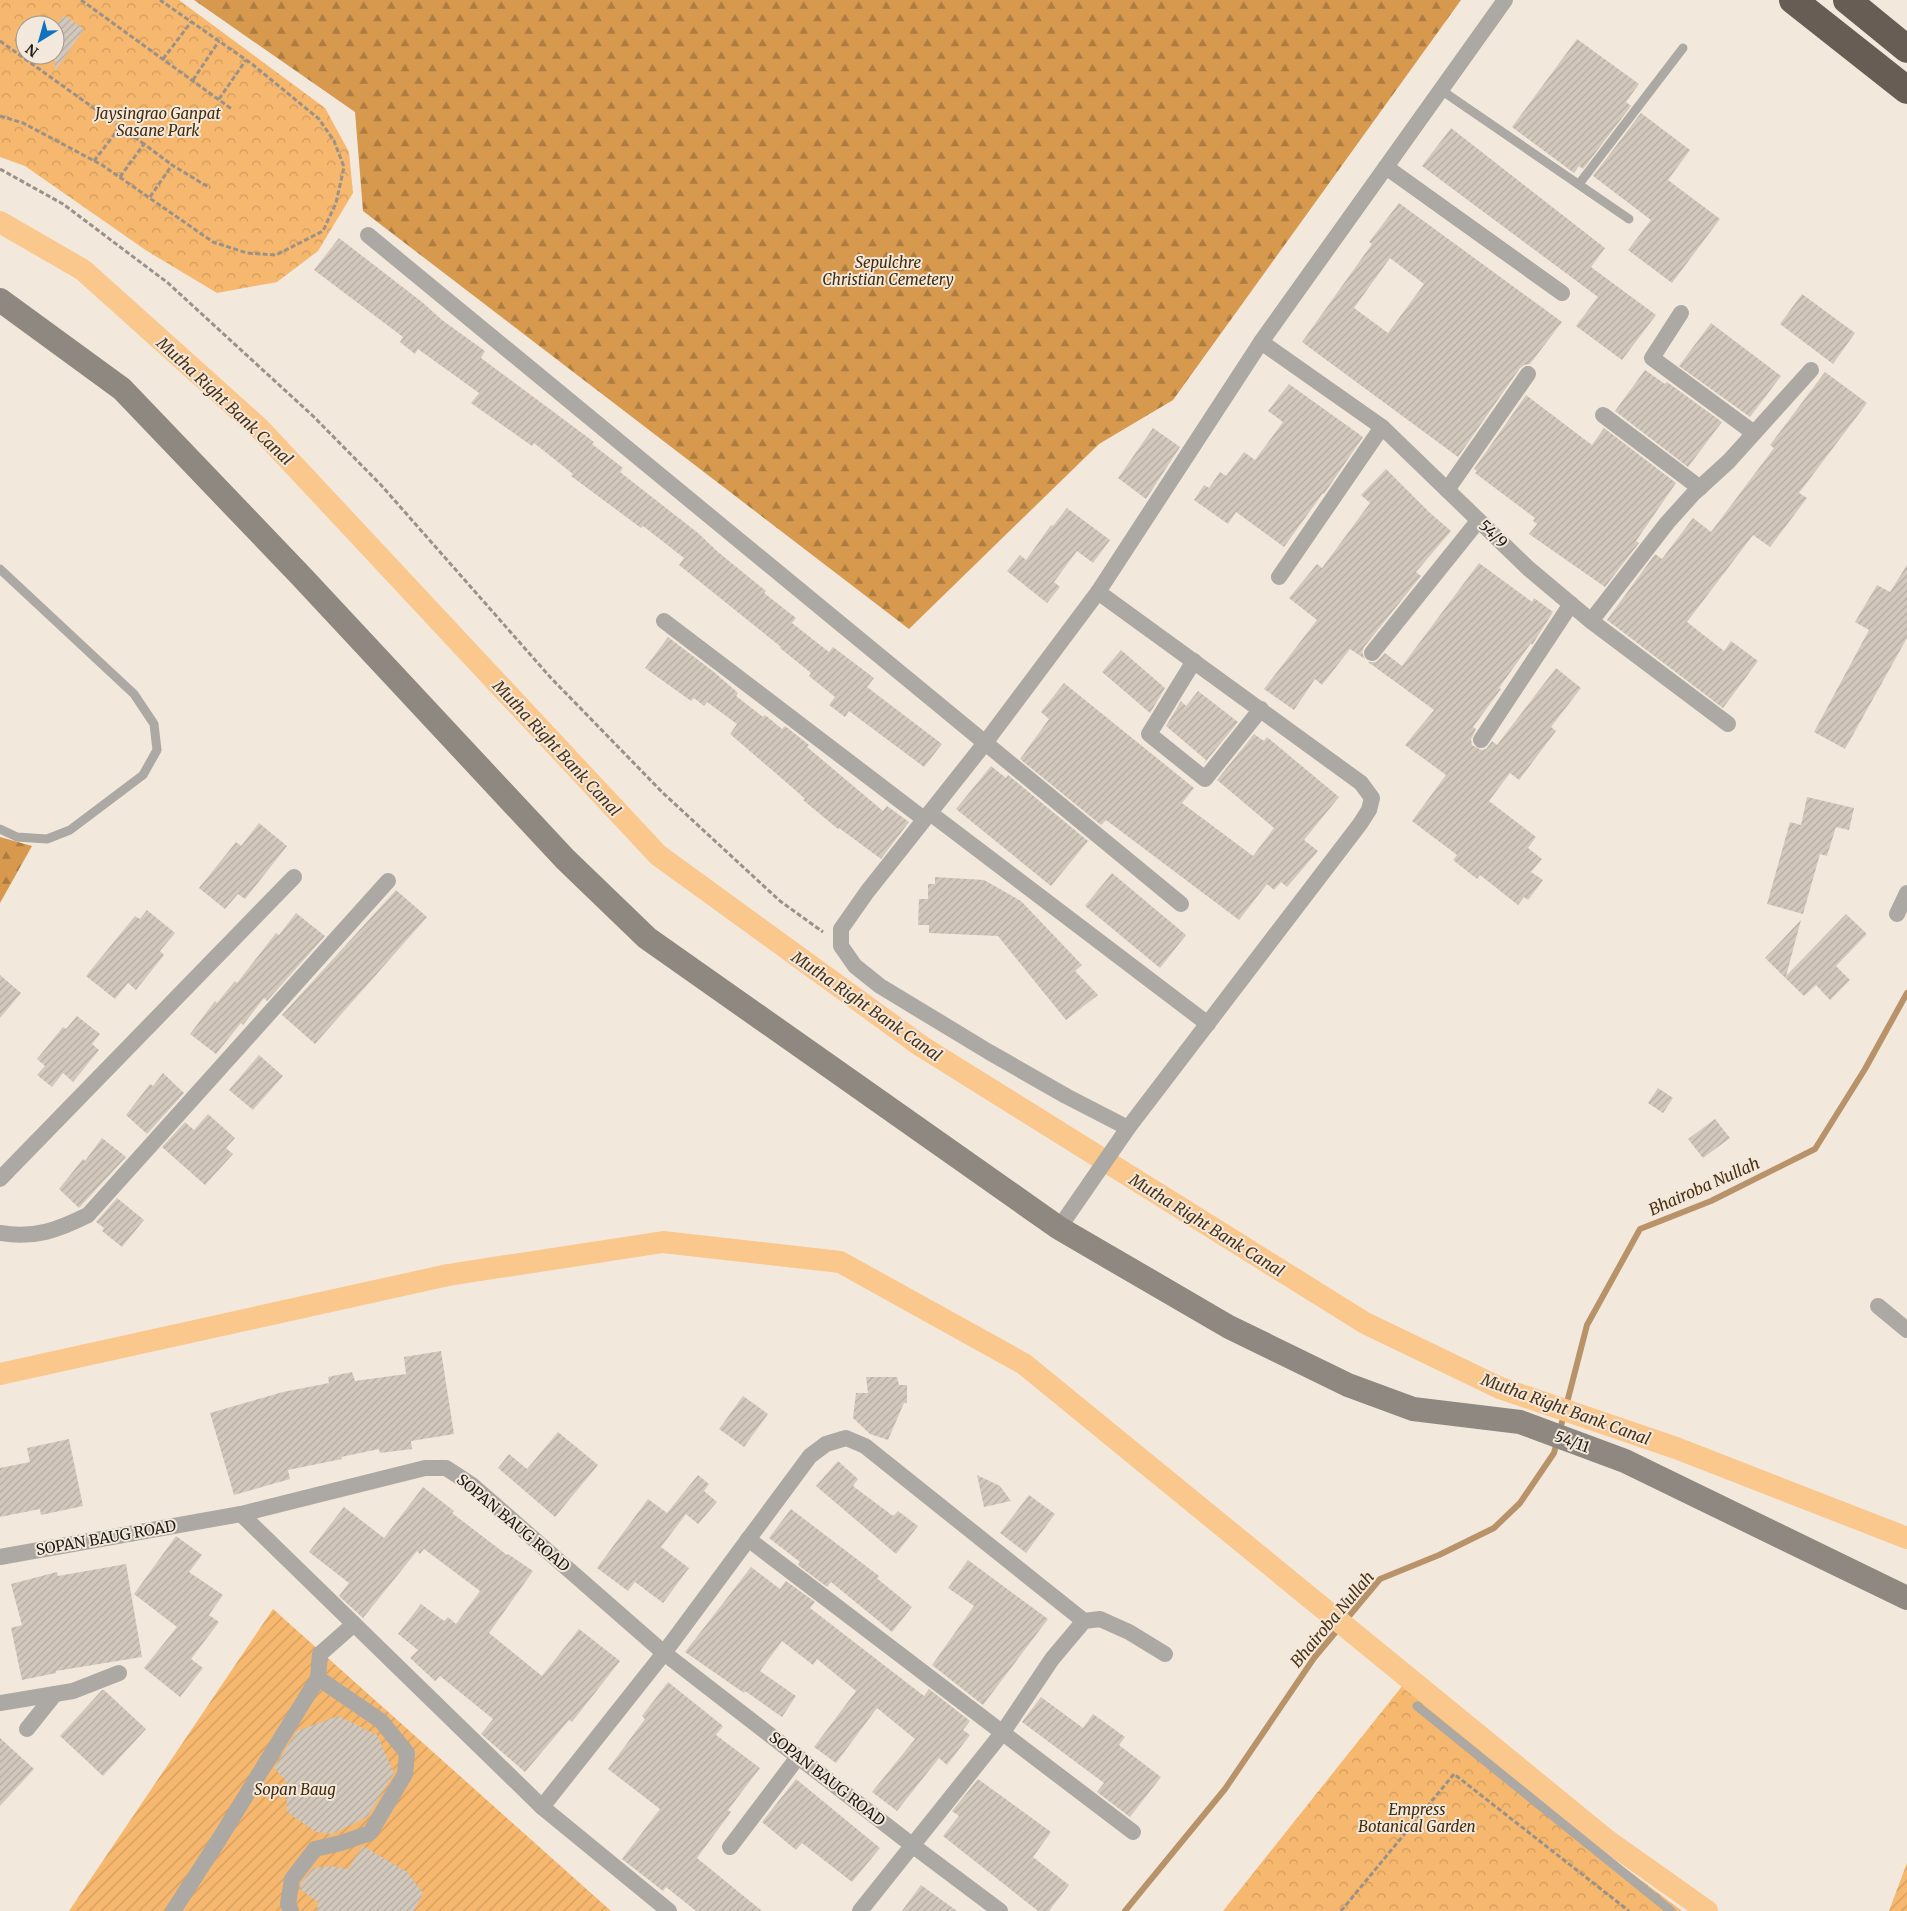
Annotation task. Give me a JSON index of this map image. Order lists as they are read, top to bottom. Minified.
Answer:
{"streets":{"street":["54/9","54/11","SOPAN BAUG ROAD"]},"water":["Mutha Right Bank Canal","Bhairoba Nullah"],"parks":["Jaysingrao Ganpat Sasane Park","Sepulchre Christian Cemetery","Sopan Baug","Empress Botanical Garden"],"north":"bottom left"}
